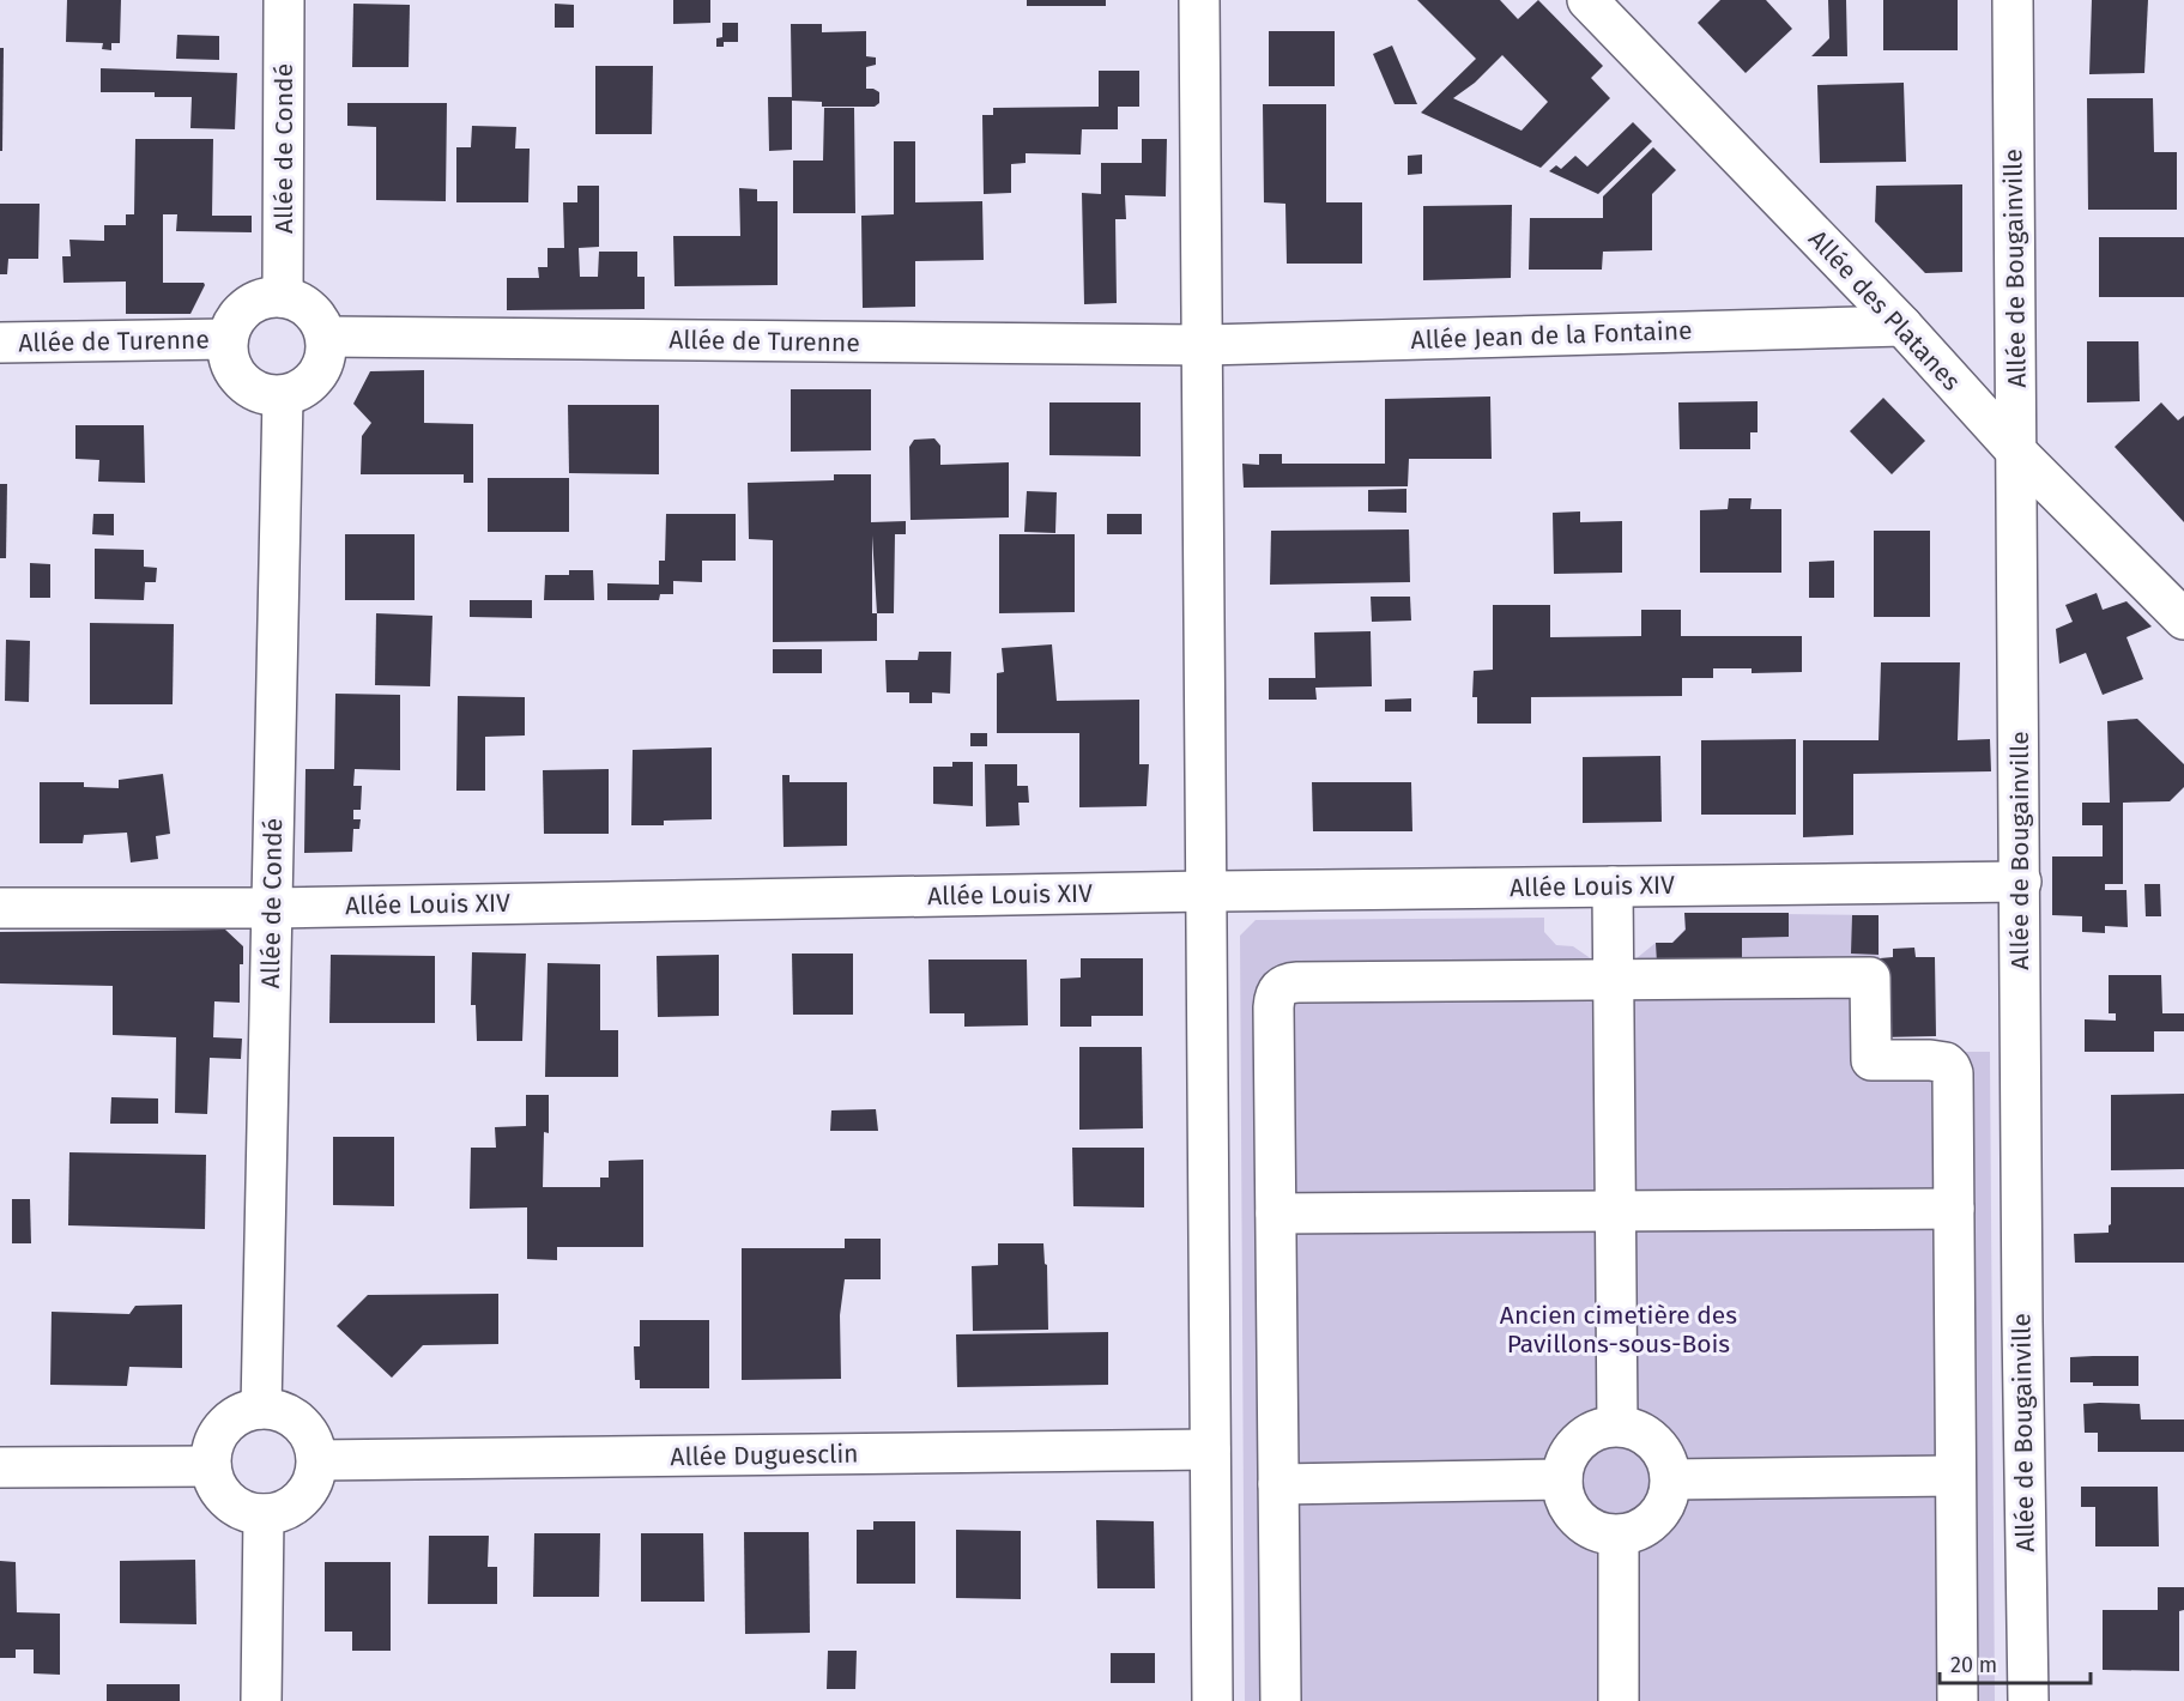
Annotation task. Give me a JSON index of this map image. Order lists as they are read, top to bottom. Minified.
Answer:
{"streets":{"street":["Allée de Condé","Allée de Bougainville","Allée des Platanes","Allée Jean de la Fontaine","Allée de Turenne","Allée Louis XIV","Allée Duguesclin"]},"crossings":[["Allée de Condé","Allée de Turenne"],["Allée de Condé","Allée Louis XIV"],["Allée de Condé","Allée Duguesclin"],["Allée de Bougainville","Allée des Platanes"],["Allée de Bougainville","Allée Louis XIV"],["Allée des Platanes","Allée Jean de la Fontaine"],["Allée Jean de la Fontaine","Allée de Turenne"]],"parks":["Ancien cimetière des Pavillons-sous-Bois"],"scale_bar":"20 m"}
